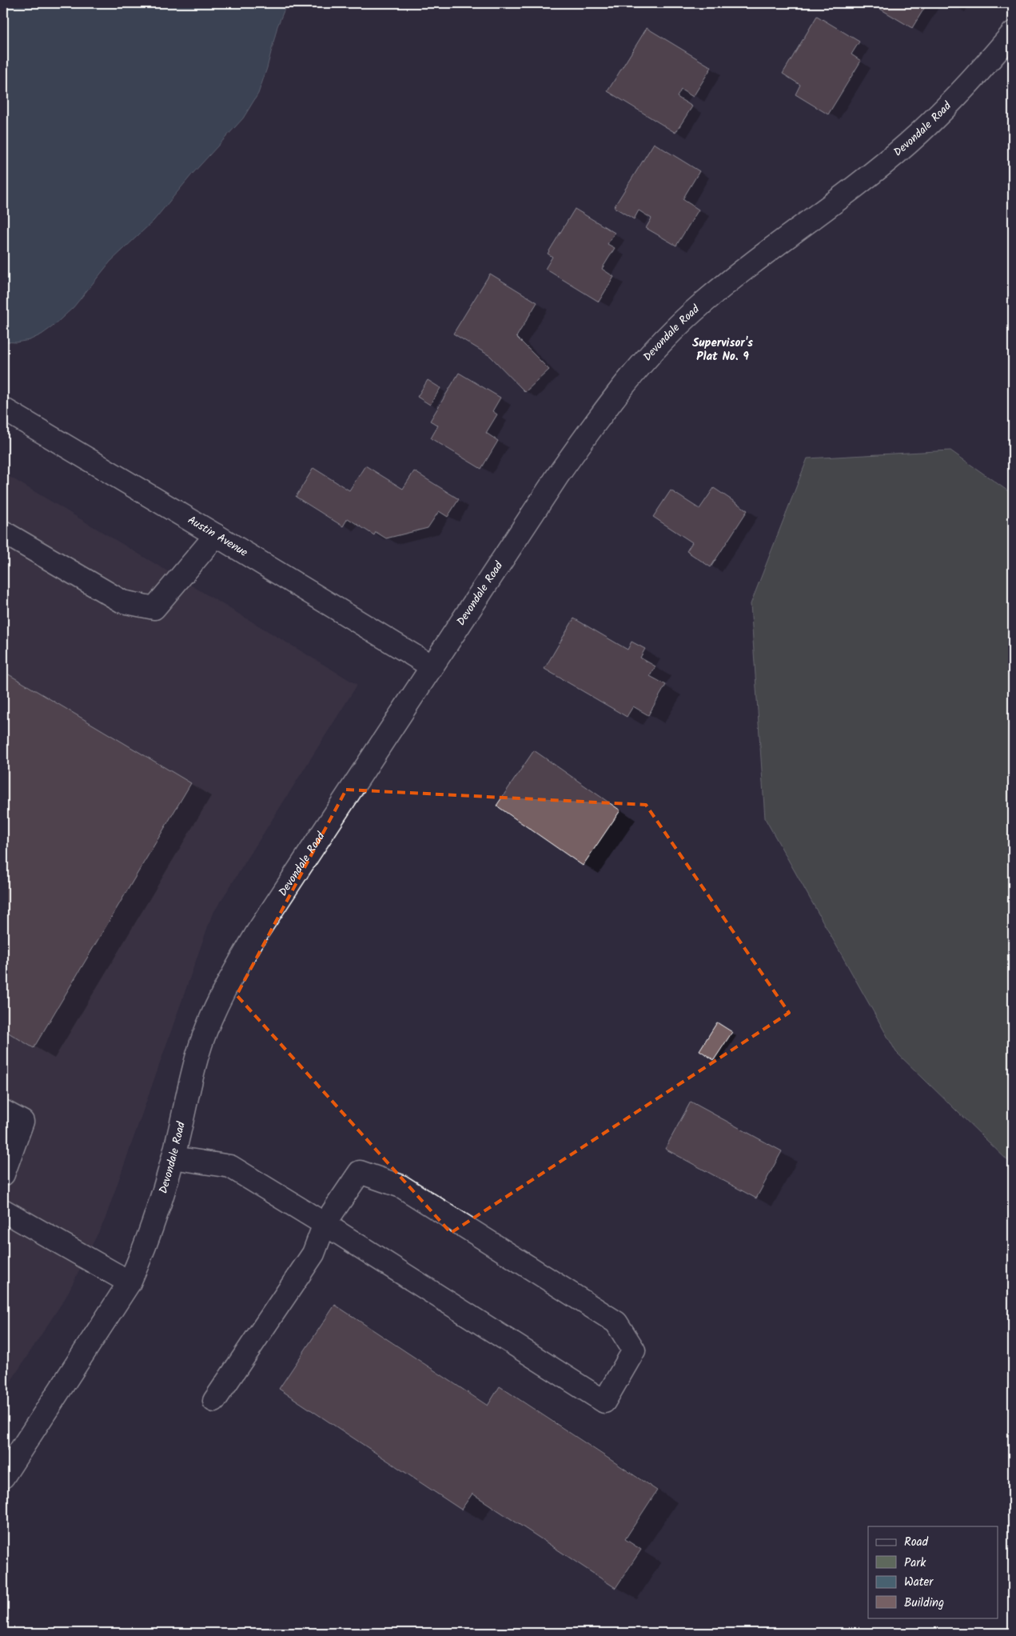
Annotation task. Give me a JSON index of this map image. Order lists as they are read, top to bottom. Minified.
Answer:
{"streets":{"street":["Devondale Road","Austin Avenue"]},"crossings":[["Devondale Road","Austin Avenue"]],"districts":["Supervisor's Plat No. 9"],"legend":["Road","Park","Water","Building"]}
